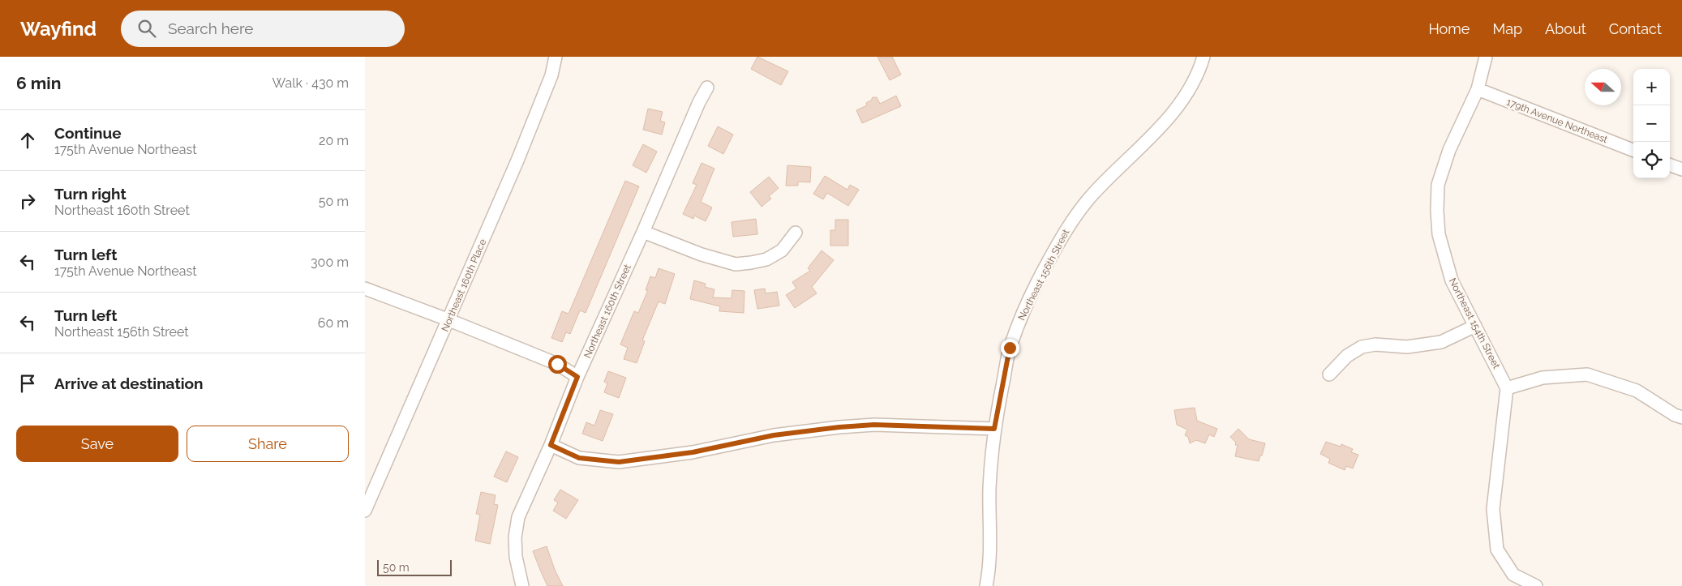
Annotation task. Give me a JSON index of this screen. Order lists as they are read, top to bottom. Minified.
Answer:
{"streets":{"street":["179th Avenue Northeast","Northeast 156th Street","Northeast 160th Place","Northeast 160th Street","Northeast 154th Street"]},"crossings":[["179th Avenue Northeast","Northeast 154th Street"]],"scale_bar":"50 m","north":"left","page":{"header":"Wayfind","search":"Search here","nav":["Home","Map","About","Contact"],"heading":["6 min","Walk · 430 m"],"map_buttons":["+","−"],"list":[["Continue","175th Avenue Northeast","20 m"],["Turn right","Northeast 160th Street","50 m"],["Turn left","175th Avenue Northeast","300 m"],["Turn left","Northeast 156th Street","60 m"],"Arrive at destination"],"buttons":["Save","Share"],"scale":"50 m"}}
